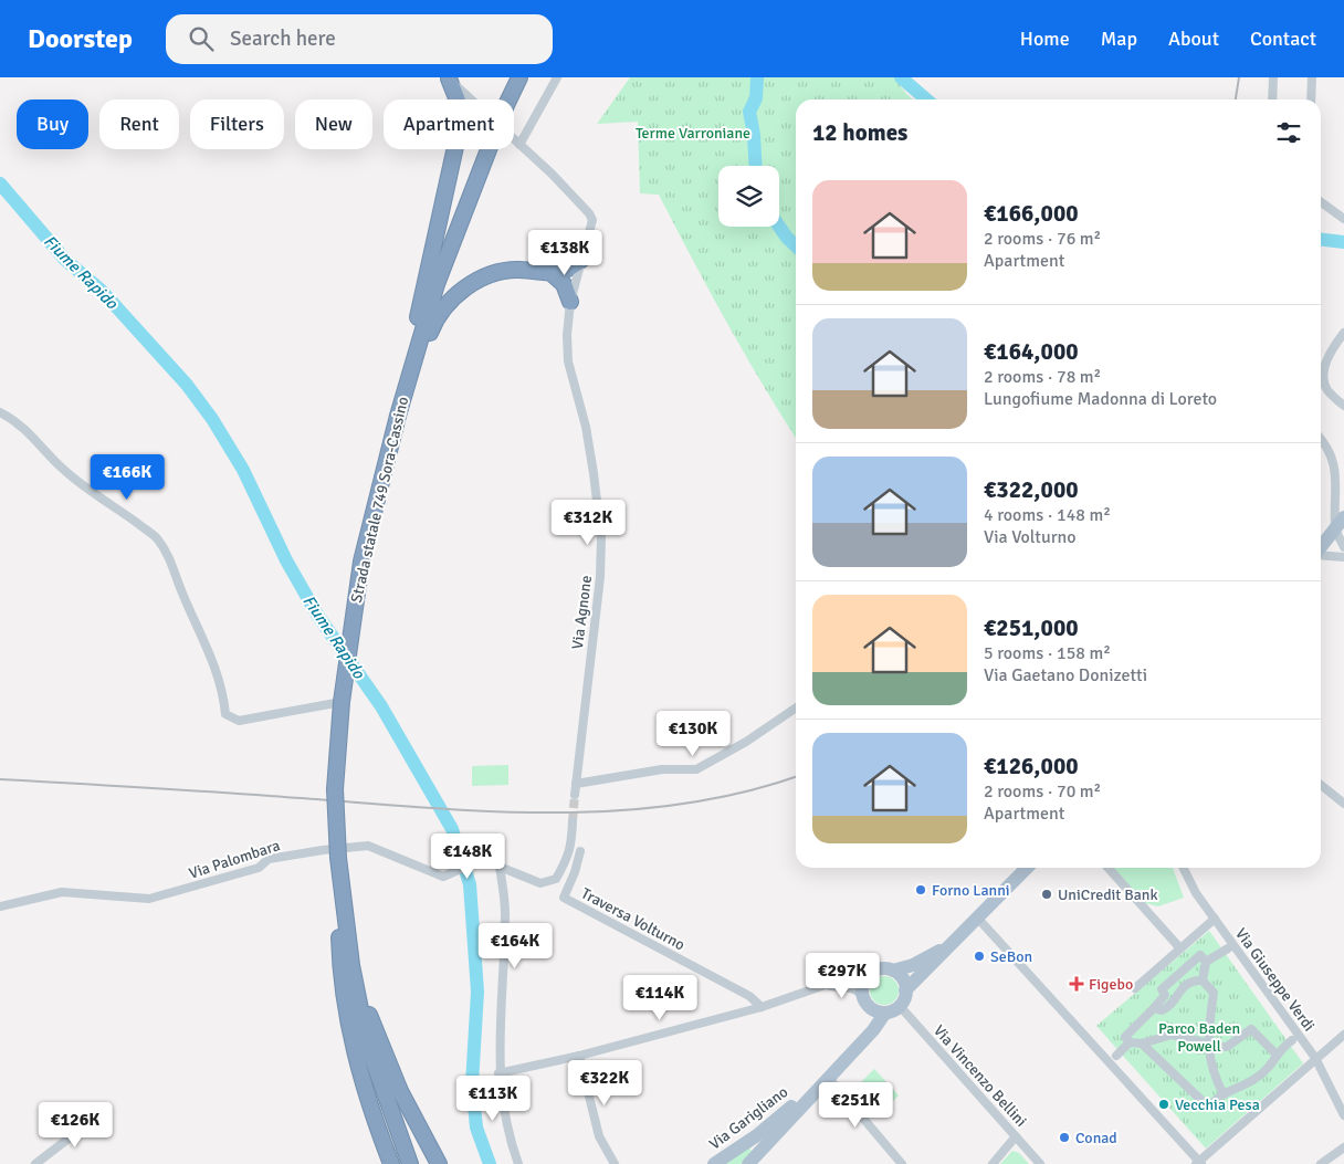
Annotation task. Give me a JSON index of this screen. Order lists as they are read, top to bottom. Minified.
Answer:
{"streets":{"highway":["Strada statale 749 Sora-Cassino"],"main road":["Via Garigliano"],"street":["Via Agnone","Via Palombara","Traversa Volturno","Via Giuseppe Verdi","Via Vincenzo Bellini"]},"crossings":[["Via Vincenzo Bellini","Via Garigliano"]],"water":["Fiume Rapido"],"parks":["Terme Varroniane","Parco Baden Powell"],"places":{"other":["Forno Lanni","UniCredit Bank","SeBon","Vecchia Pesa","Conad"],"health":["Figebo"]},"page":{"header":"Doorstep","search":"Search here","nav":["Home","Map","About","Contact"],"chip":["Buy","Rent","Filters","New","Apartment"],"heading":"12 homes","list":[{"name":"€166,000","note":"2 rooms · 76 m² · Apartment"},{"name":"€164,000","note":"2 rooms · 78 m² · Lungofiume Madonna di Loreto"},{"name":"€322,000","note":"4 rooms · 148 m² · Via Volturno"},{"name":"€251,000","note":"5 rooms · 158 m² · Via Gaetano Donizetti"},{"name":"€126,000","note":"2 rooms · 70 m² · Apartment"}],"price":["€138K","€166K","€312K","€130K","€148K","€164K","€297K","€114K","€322K","€113K","€251K","€126K"]}}
